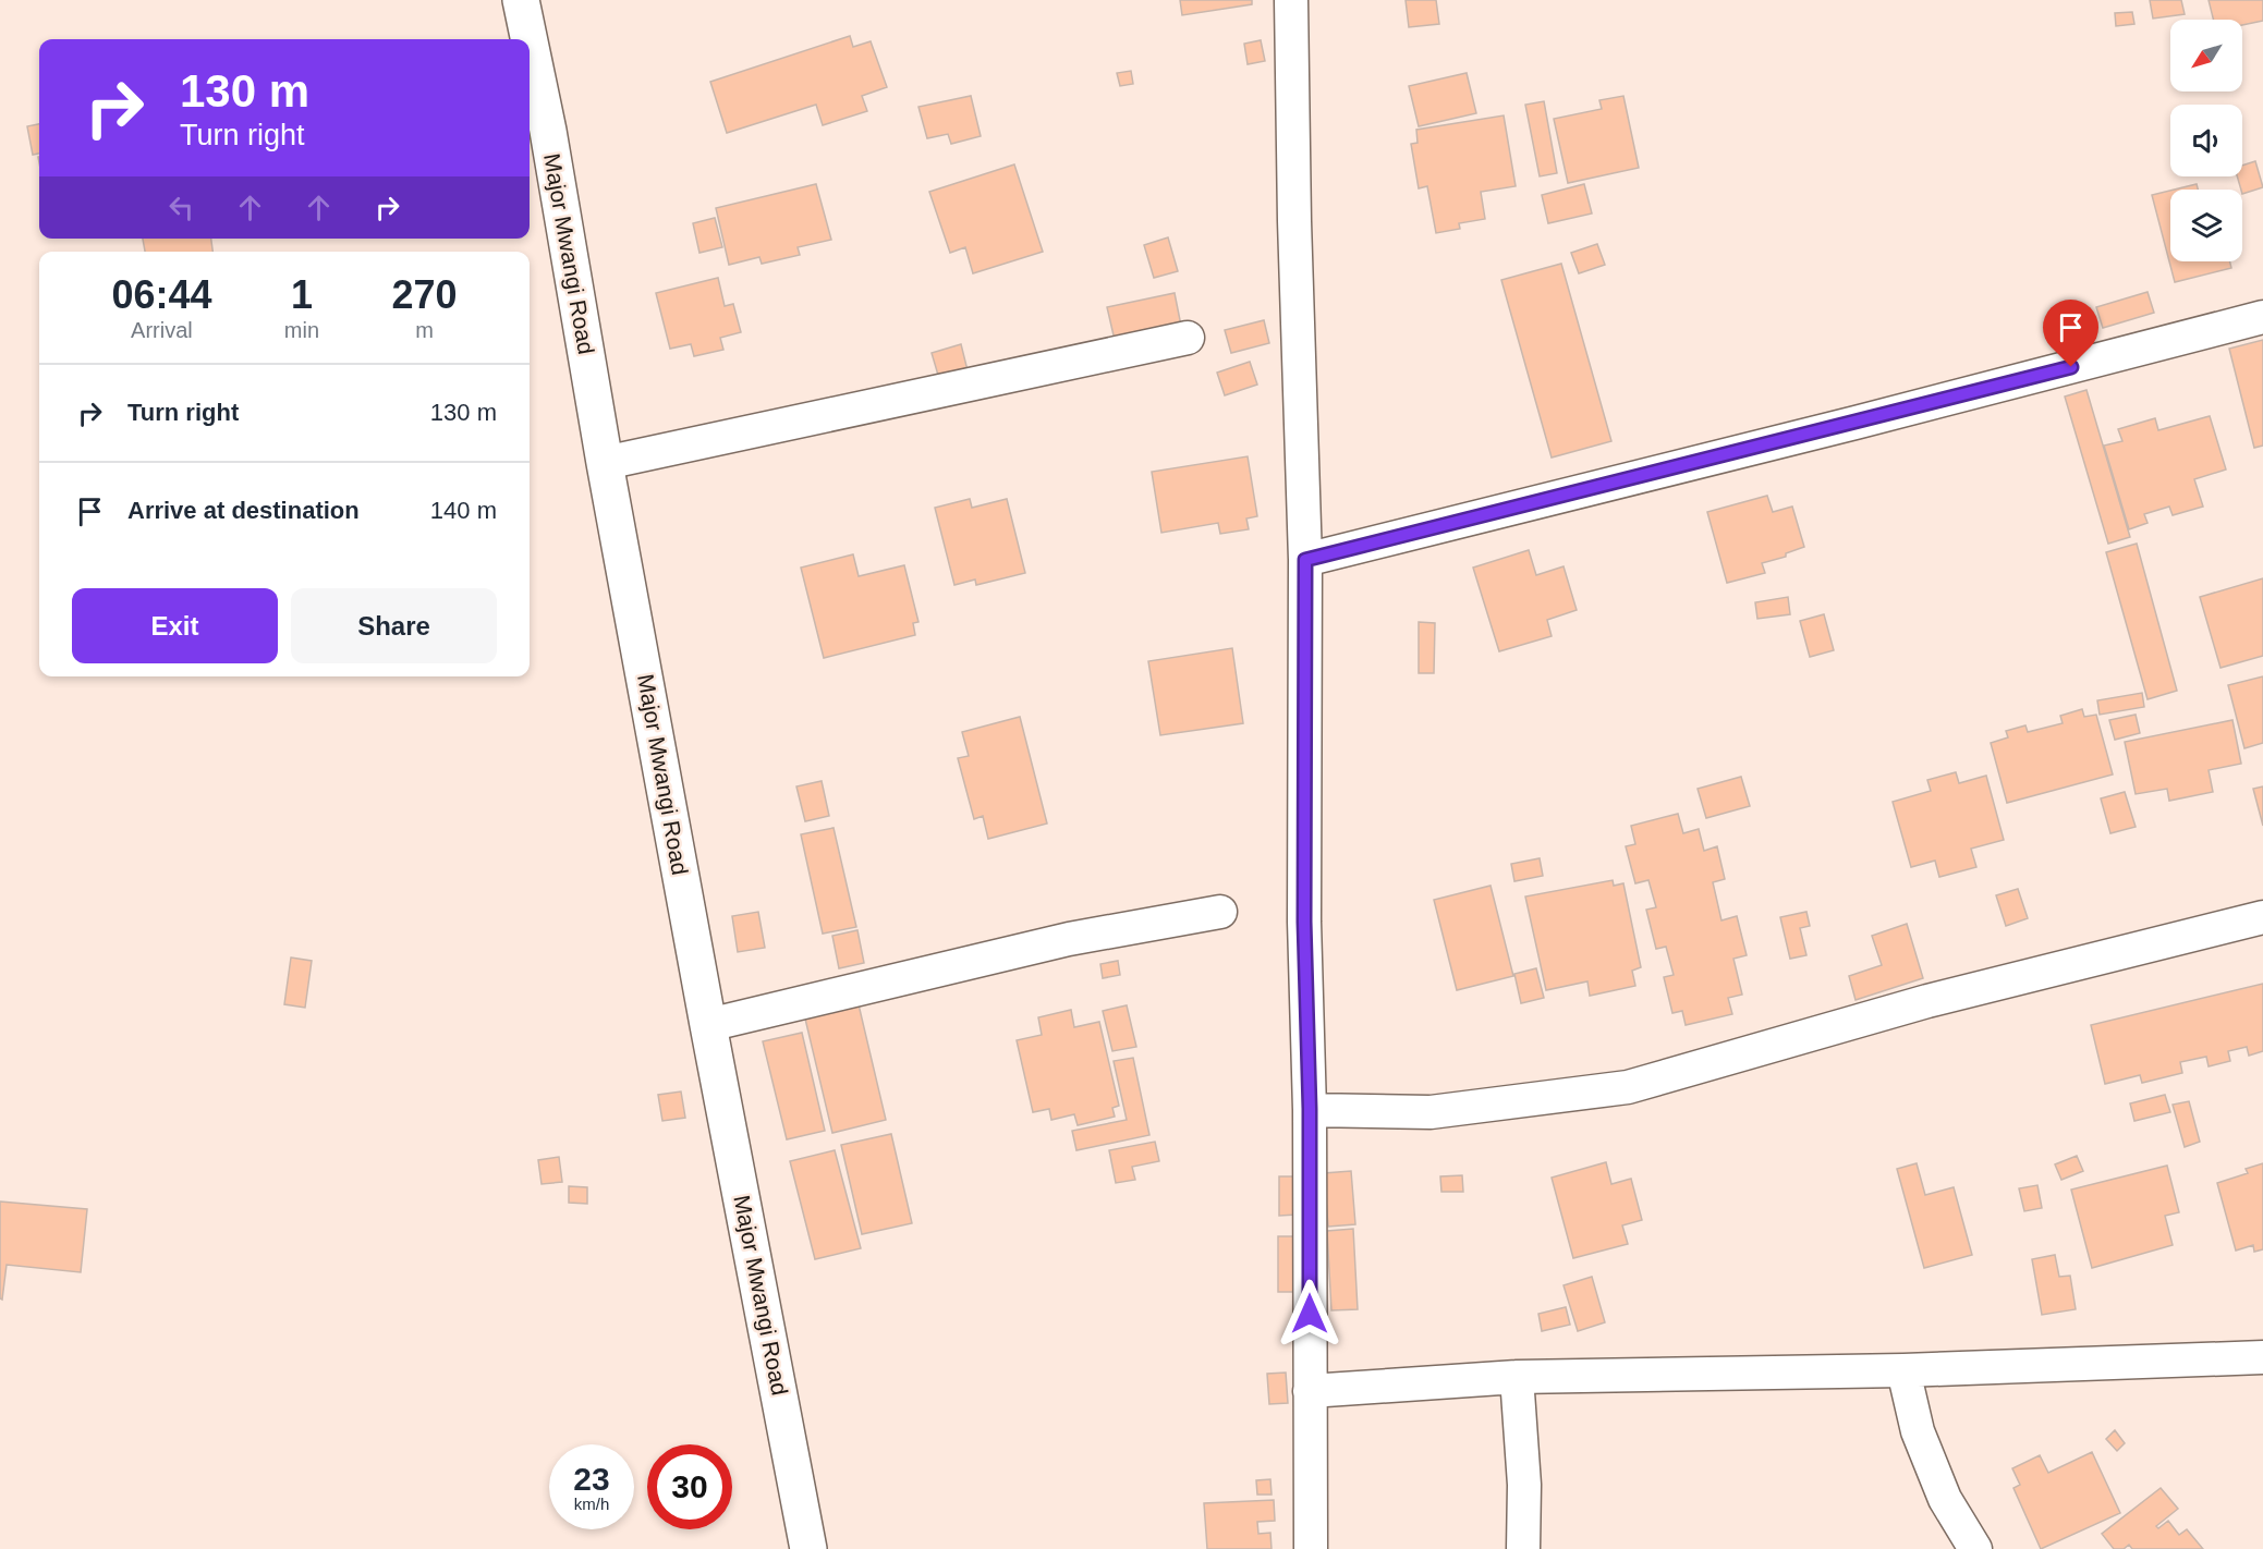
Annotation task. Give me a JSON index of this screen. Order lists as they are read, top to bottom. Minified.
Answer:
{"streets":{"street":["Major Mwangi Road"]},"north":"bottom left","page":{"turn":["130 m","Turn right"],"eta":["06:44","Arrival","1","min","270","m"],"list":[{"name":"Turn right","value":"130 m"},{"name":"Arrive at destination","value":"140 m"}],"buttons":["Exit","Share"],"speed":"23 km/h","limit":"30"}}
